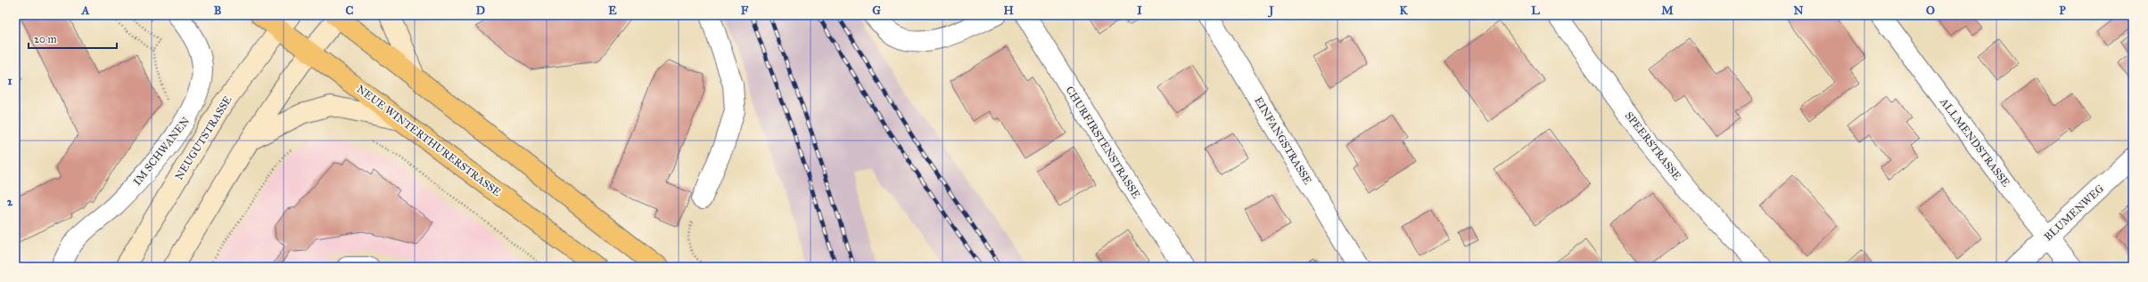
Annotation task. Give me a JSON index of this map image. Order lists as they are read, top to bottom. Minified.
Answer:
{"streets":{"main road":["NEUGUTSTRASSE","NEUE WINTERTHURERSTRASSE"],"street":["EINFANGSTRASSE","CHURFIRSTENSTRASSE","ALLMENDSTRASSE","SPEERSTRASSE","IM SCHWANEN","BLUMENWEG"]},"crossings":[["NEUGUTSTRASSE","NEUE WINTERTHURERSTRASSE"],["ALLMENDSTRASSE","BLUMENWEG"]],"scale_bar":"20 m","grid":{"columns":["A","B","C","D","E","F","G","H","I","J","K","L","M","N","O","P"],"rows":["1","2"]}}
